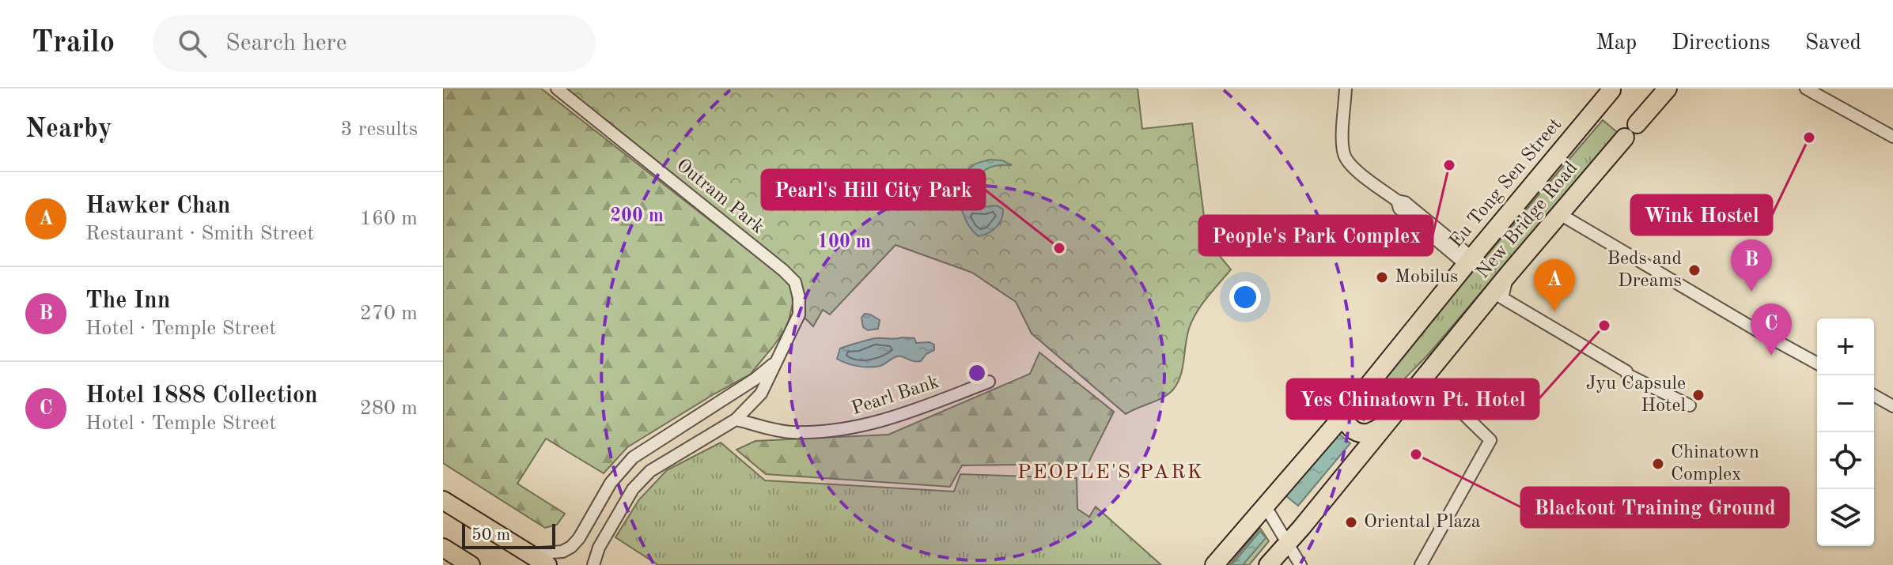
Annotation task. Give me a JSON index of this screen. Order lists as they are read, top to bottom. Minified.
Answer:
{"streets":{"main road":["Eu Tong Sen Street","New Bridge Road"],"street":["Outram Park","Pearl Bank"]},"crossings":[["Outram Park","Pearl Bank"]],"districts":["PEOPLE'S PARK"],"places":["Wink Hostel","People's Park Complex","Pearl's Hill City Park","Beds and Dreams","Mobilus","Yes Chinatown Pt. Hotel","Jyu Capsule Hotel","Blackout Training Ground","Chinatown Complex","Oriental Plaza"],"scale_bar":"50 m","page":{"header":"Trailo","search":"Search here","nav":["Map","Directions","Saved"],"heading":["Nearby","3 results"],"list":[{"mark":"A","name":"Hawker Chan","note":"Restaurant · Smith Street","value":"160 m"},{"mark":"B","name":"The Inn","note":"Hotel · Temple Street","value":"270 m"},{"mark":"C","name":"Hotel 1888 Collection","note":"Hotel · Temple Street","value":"280 m"}],"pins":["B","A","C"],"map_buttons":["+","−"],"scale":"50 m"},"rings":["200 m","100 m"]}
